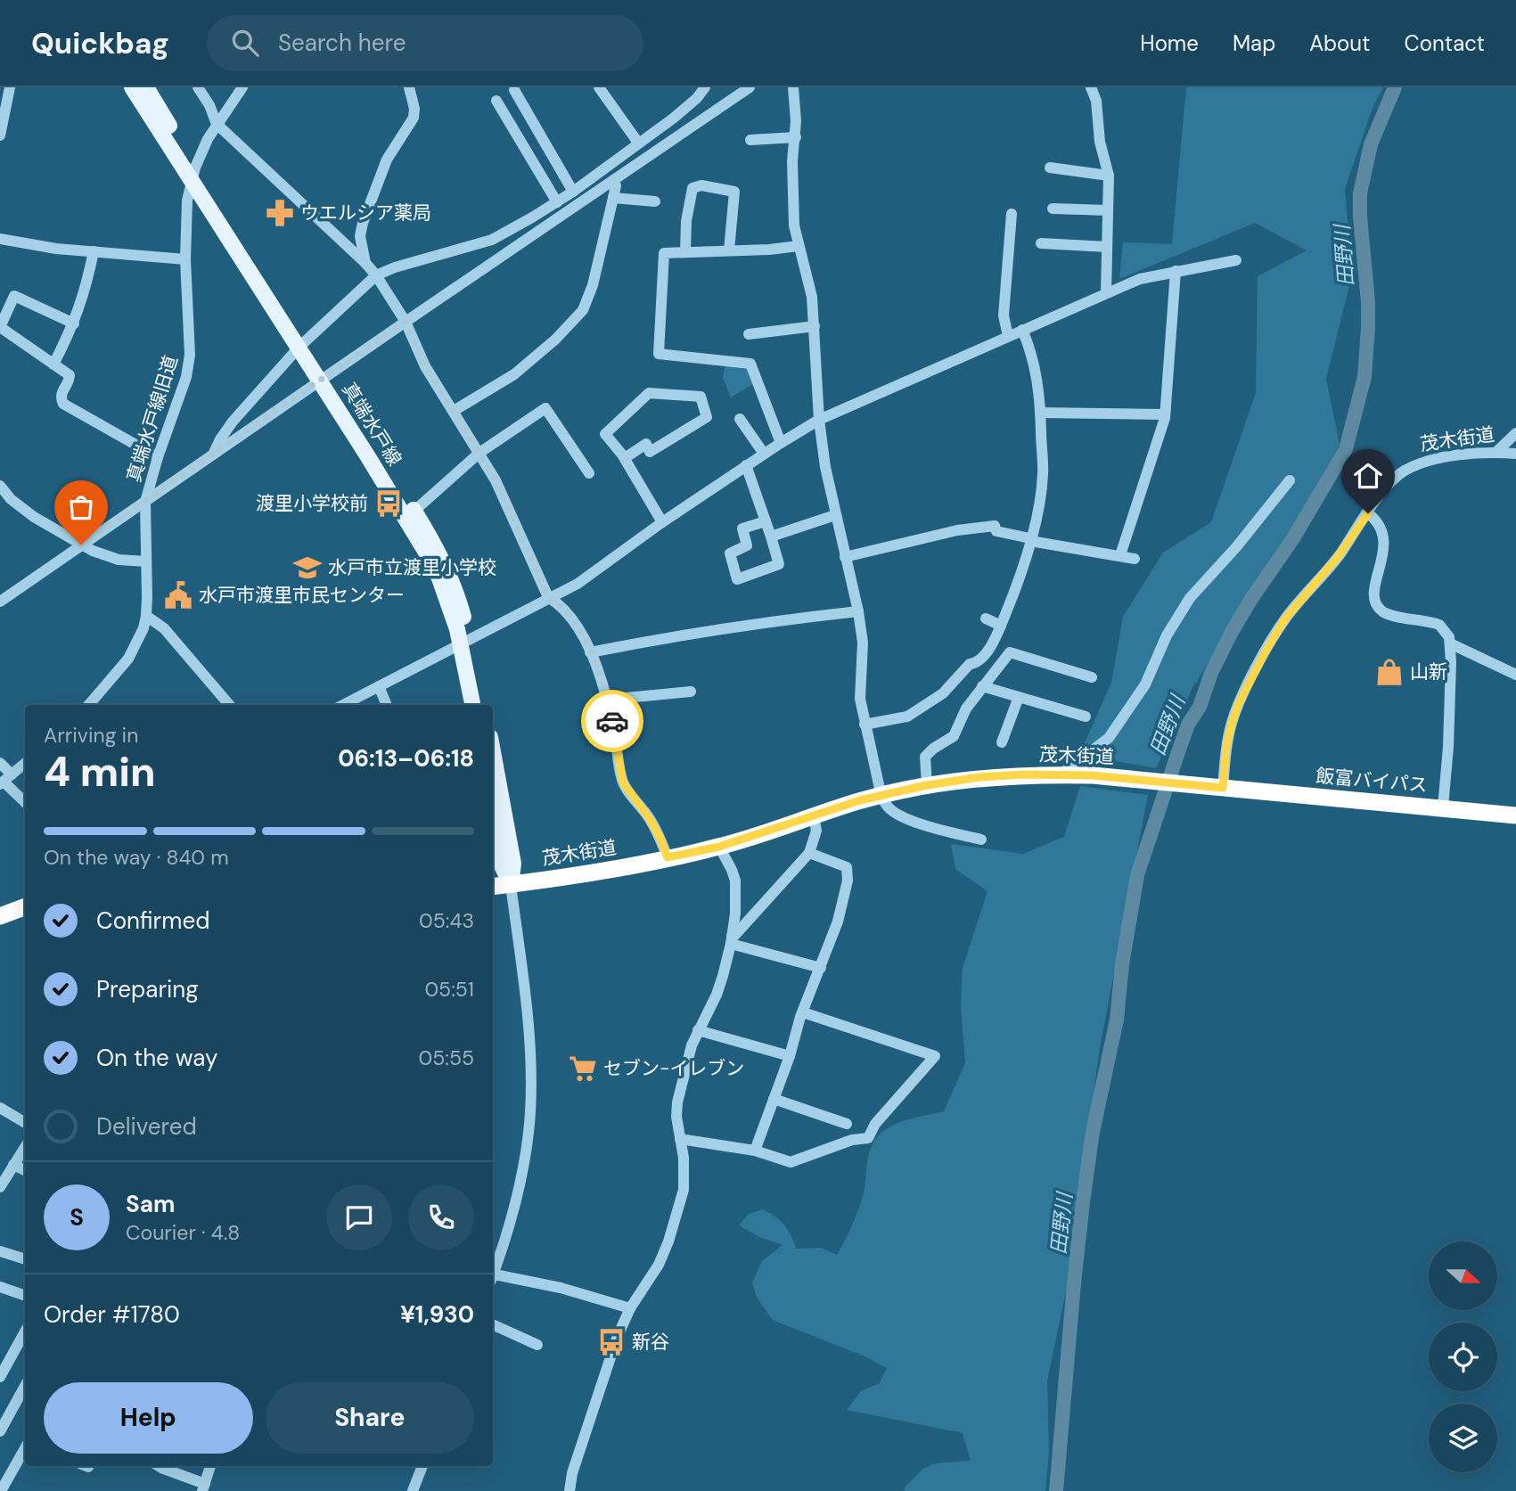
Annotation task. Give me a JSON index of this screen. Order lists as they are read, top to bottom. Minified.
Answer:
{"streets":{"highway":["茂木街道","飯富バイパス"],"main road":["真端水戸線"],"street":["真端水戸線旧道"]},"crossings":[["真端水戸線旧道","真端水戸線"],["茂木街道","飯富バイパス"]],"water":["田野川"],"places":{"pharmacy":["ウエルシア薬局"],"bus stop":["渡里小学校前","新谷"],"school or university":["水戸市立渡里小学校"],"public building":["水戸市渡里市民センター"],"shop":["山新"],"supermarket":["セブン-イレブン"]},"north":"right","page":{"header":"Quickbag","search":"Search here","nav":["Home","Map","About","Contact"],"heading":["4 min","Arriving in","06:13–06:18"],"panel":["Sam","Courier · 4.8","Order #1780","¥1,930"],"bar":"On the way · 840 m","list":[["Confirmed","05:43"],["Preparing","05:51"],["On the way","05:55"],"Delivered"],"round":"S","buttons":["Help","Share"]}}
